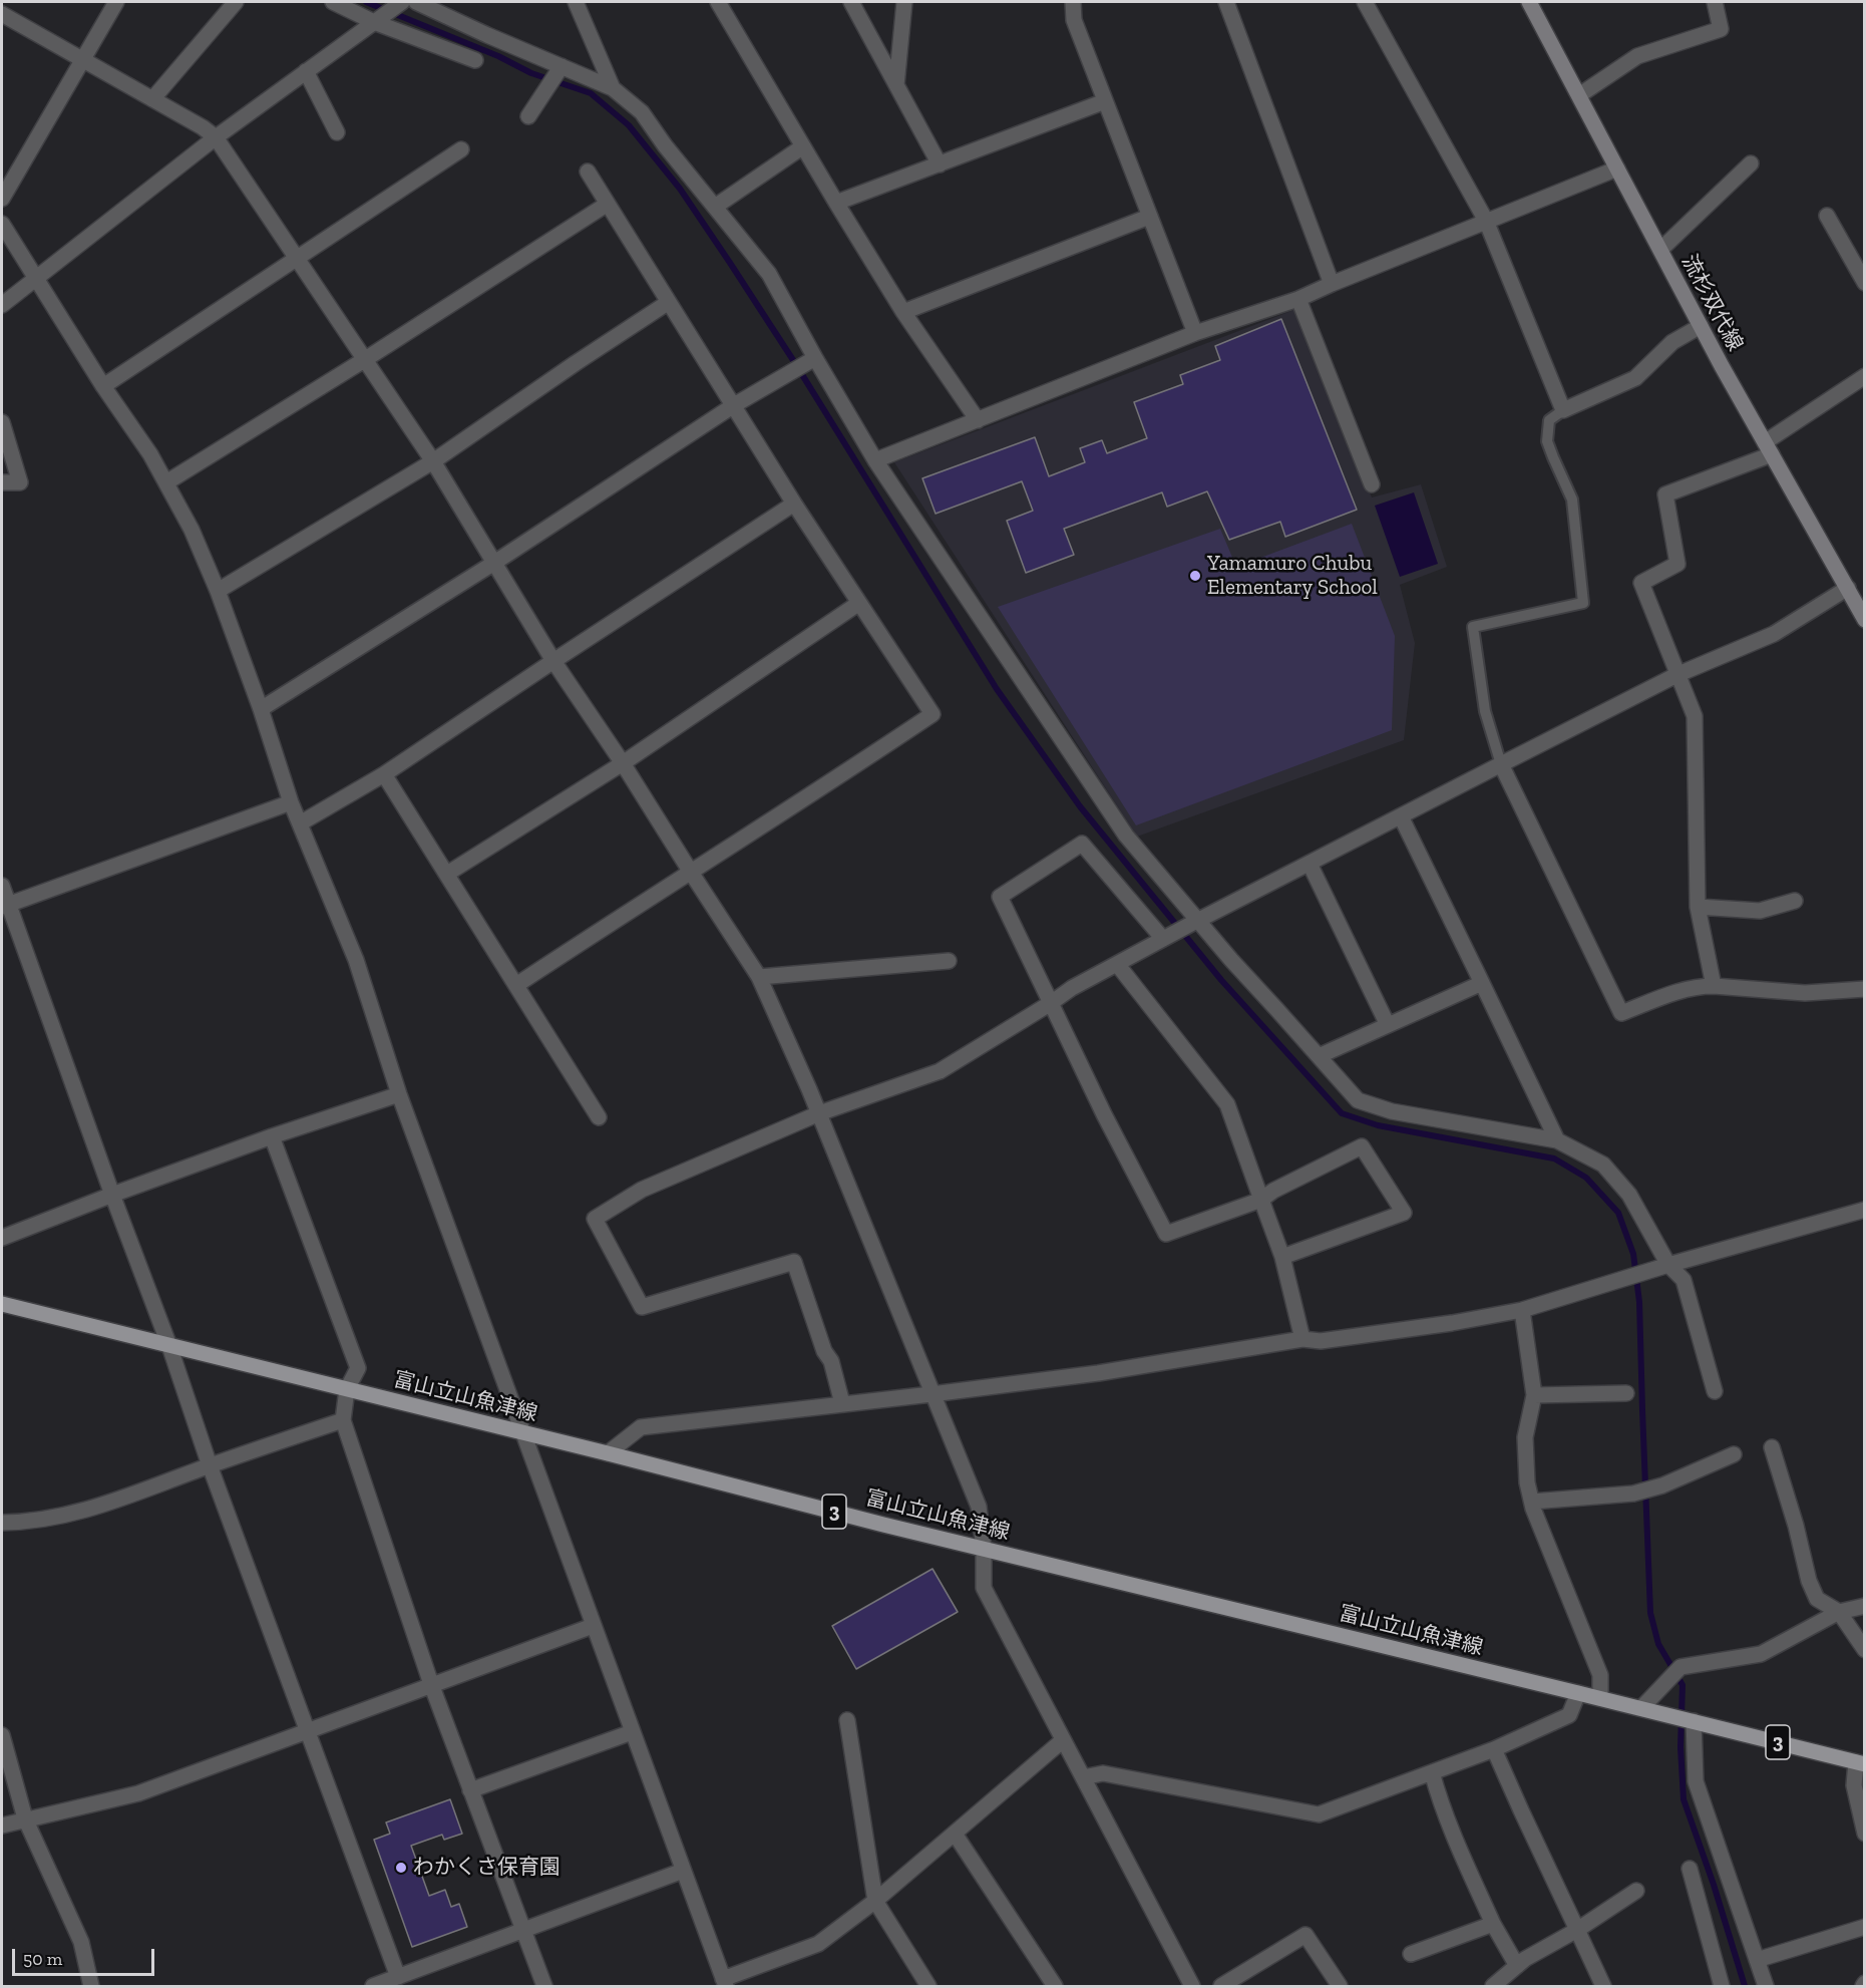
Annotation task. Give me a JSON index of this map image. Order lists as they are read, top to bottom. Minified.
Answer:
{"streets":{"main road":["流杉双代線","富山立山魚津線","3"]},"places":["Yamamuro Chubu Elementary School","わかくさ保育園"],"scale_bar":"50 m"}
